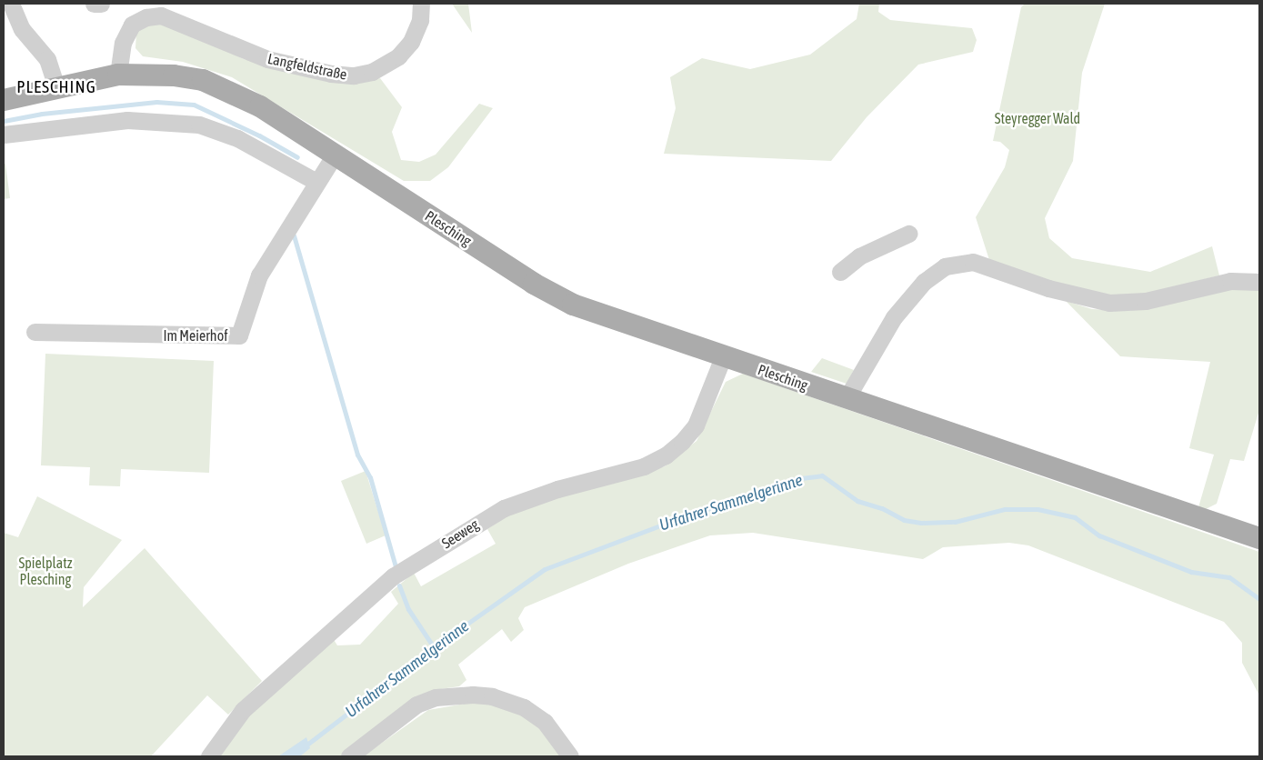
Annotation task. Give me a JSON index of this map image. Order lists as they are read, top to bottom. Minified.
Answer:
{"streets":{"main road":["Plesching"],"street":["Langfeldstraße","Im Meierhof","Seeweg"]},"crossings":[["Langfeldstraße","Plesching"],["Plesching","Im Meierhof"],["Plesching","Seeweg"]],"districts":["PLESCHING"],"water":["Urfahrer Sammelgerinne"],"parks":["Steyregger Wald","Spielplatz Plesching"]}
